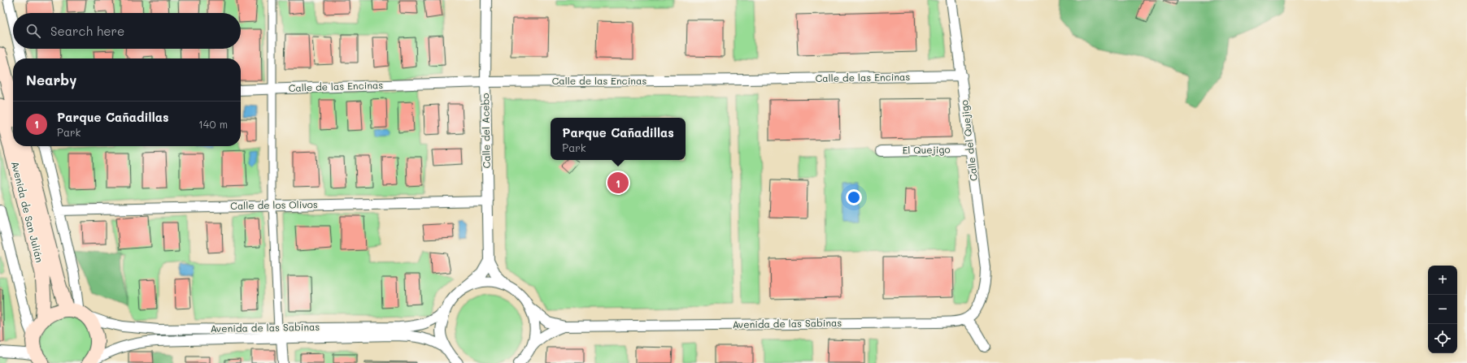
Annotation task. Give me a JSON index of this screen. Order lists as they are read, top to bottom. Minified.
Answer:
{"streets":{"main road":["Avenida de San Julián"],"street":["Calle de las Encinas","Calle del Acebo","Calle del Quejigo","El Quejigo","Calle de los Olivos","Avenida de las Sabinas"]},"crossings":[["Calle de las Encinas","Calle del Acebo"],["Calle de las Encinas","Calle del Quejigo"],["Calle del Acebo","Calle de los Olivos"],["Calle del Quejigo","El Quejigo"],["Calle del Quejigo","Avenida de las Sabinas"],["Avenida de San Julián","Avenida de las Sabinas"]],"page":{"search":"Search here","heading":"Nearby","list":[{"mark":"1","name":"Parque Cañadillas","note":"Park","value":"140 m"}],"popup":["Parque Cañadillas","Park"],"pins":"1","map_buttons":["+","−"]}}
